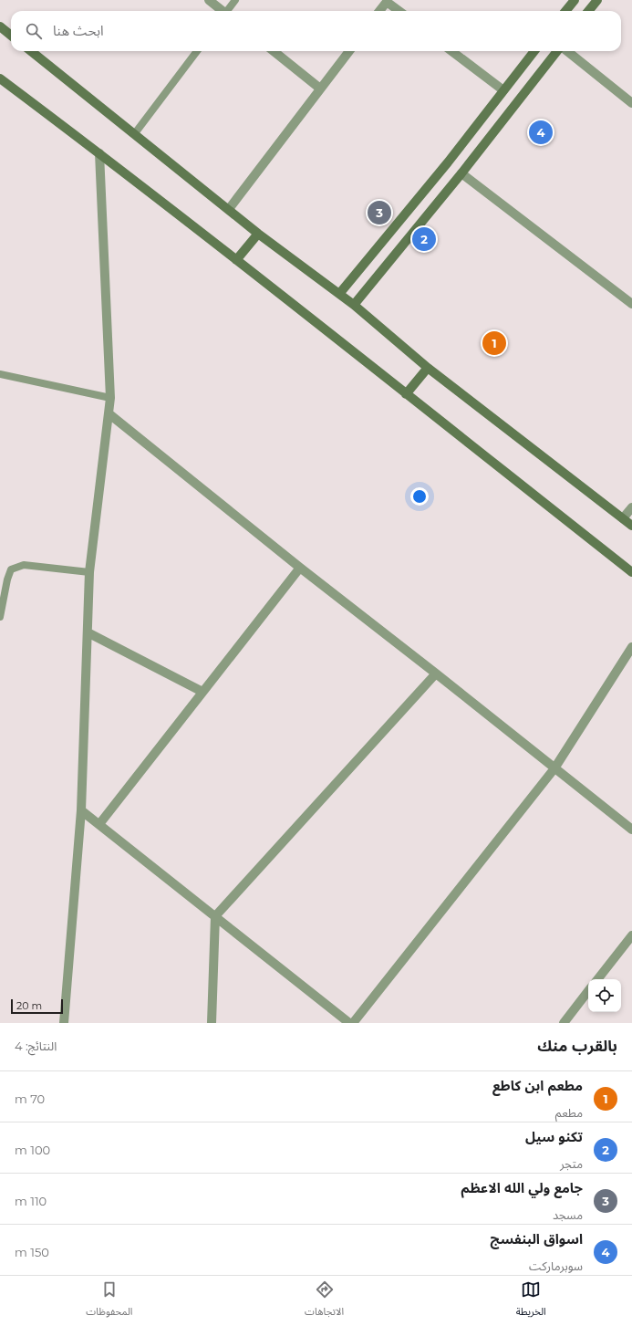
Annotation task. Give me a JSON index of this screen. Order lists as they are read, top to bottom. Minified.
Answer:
{"scale_bar":"20 m","page":{"search":"ابحث هنا","pins":["4","3","2","1"],"scale":"20 m","heading":["بالقرب منك","النتائج: 4"],"list":[{"mark":"1","name":"مطعم ابن كاطع","note":"مطعم","value":"70 m"},{"mark":"2","name":"تكنو سيل","note":"متجر","value":"100 m"},{"mark":"3","name":"جامع ولي الله الاعظم","note":"مسجد","value":"110 m"},{"mark":"4","name":"اسواق البنفسج","note":"سوبرماركت","value":"150 m"}],"nav":["الخريطة","الاتجاهات","المحفوظات"]}}
